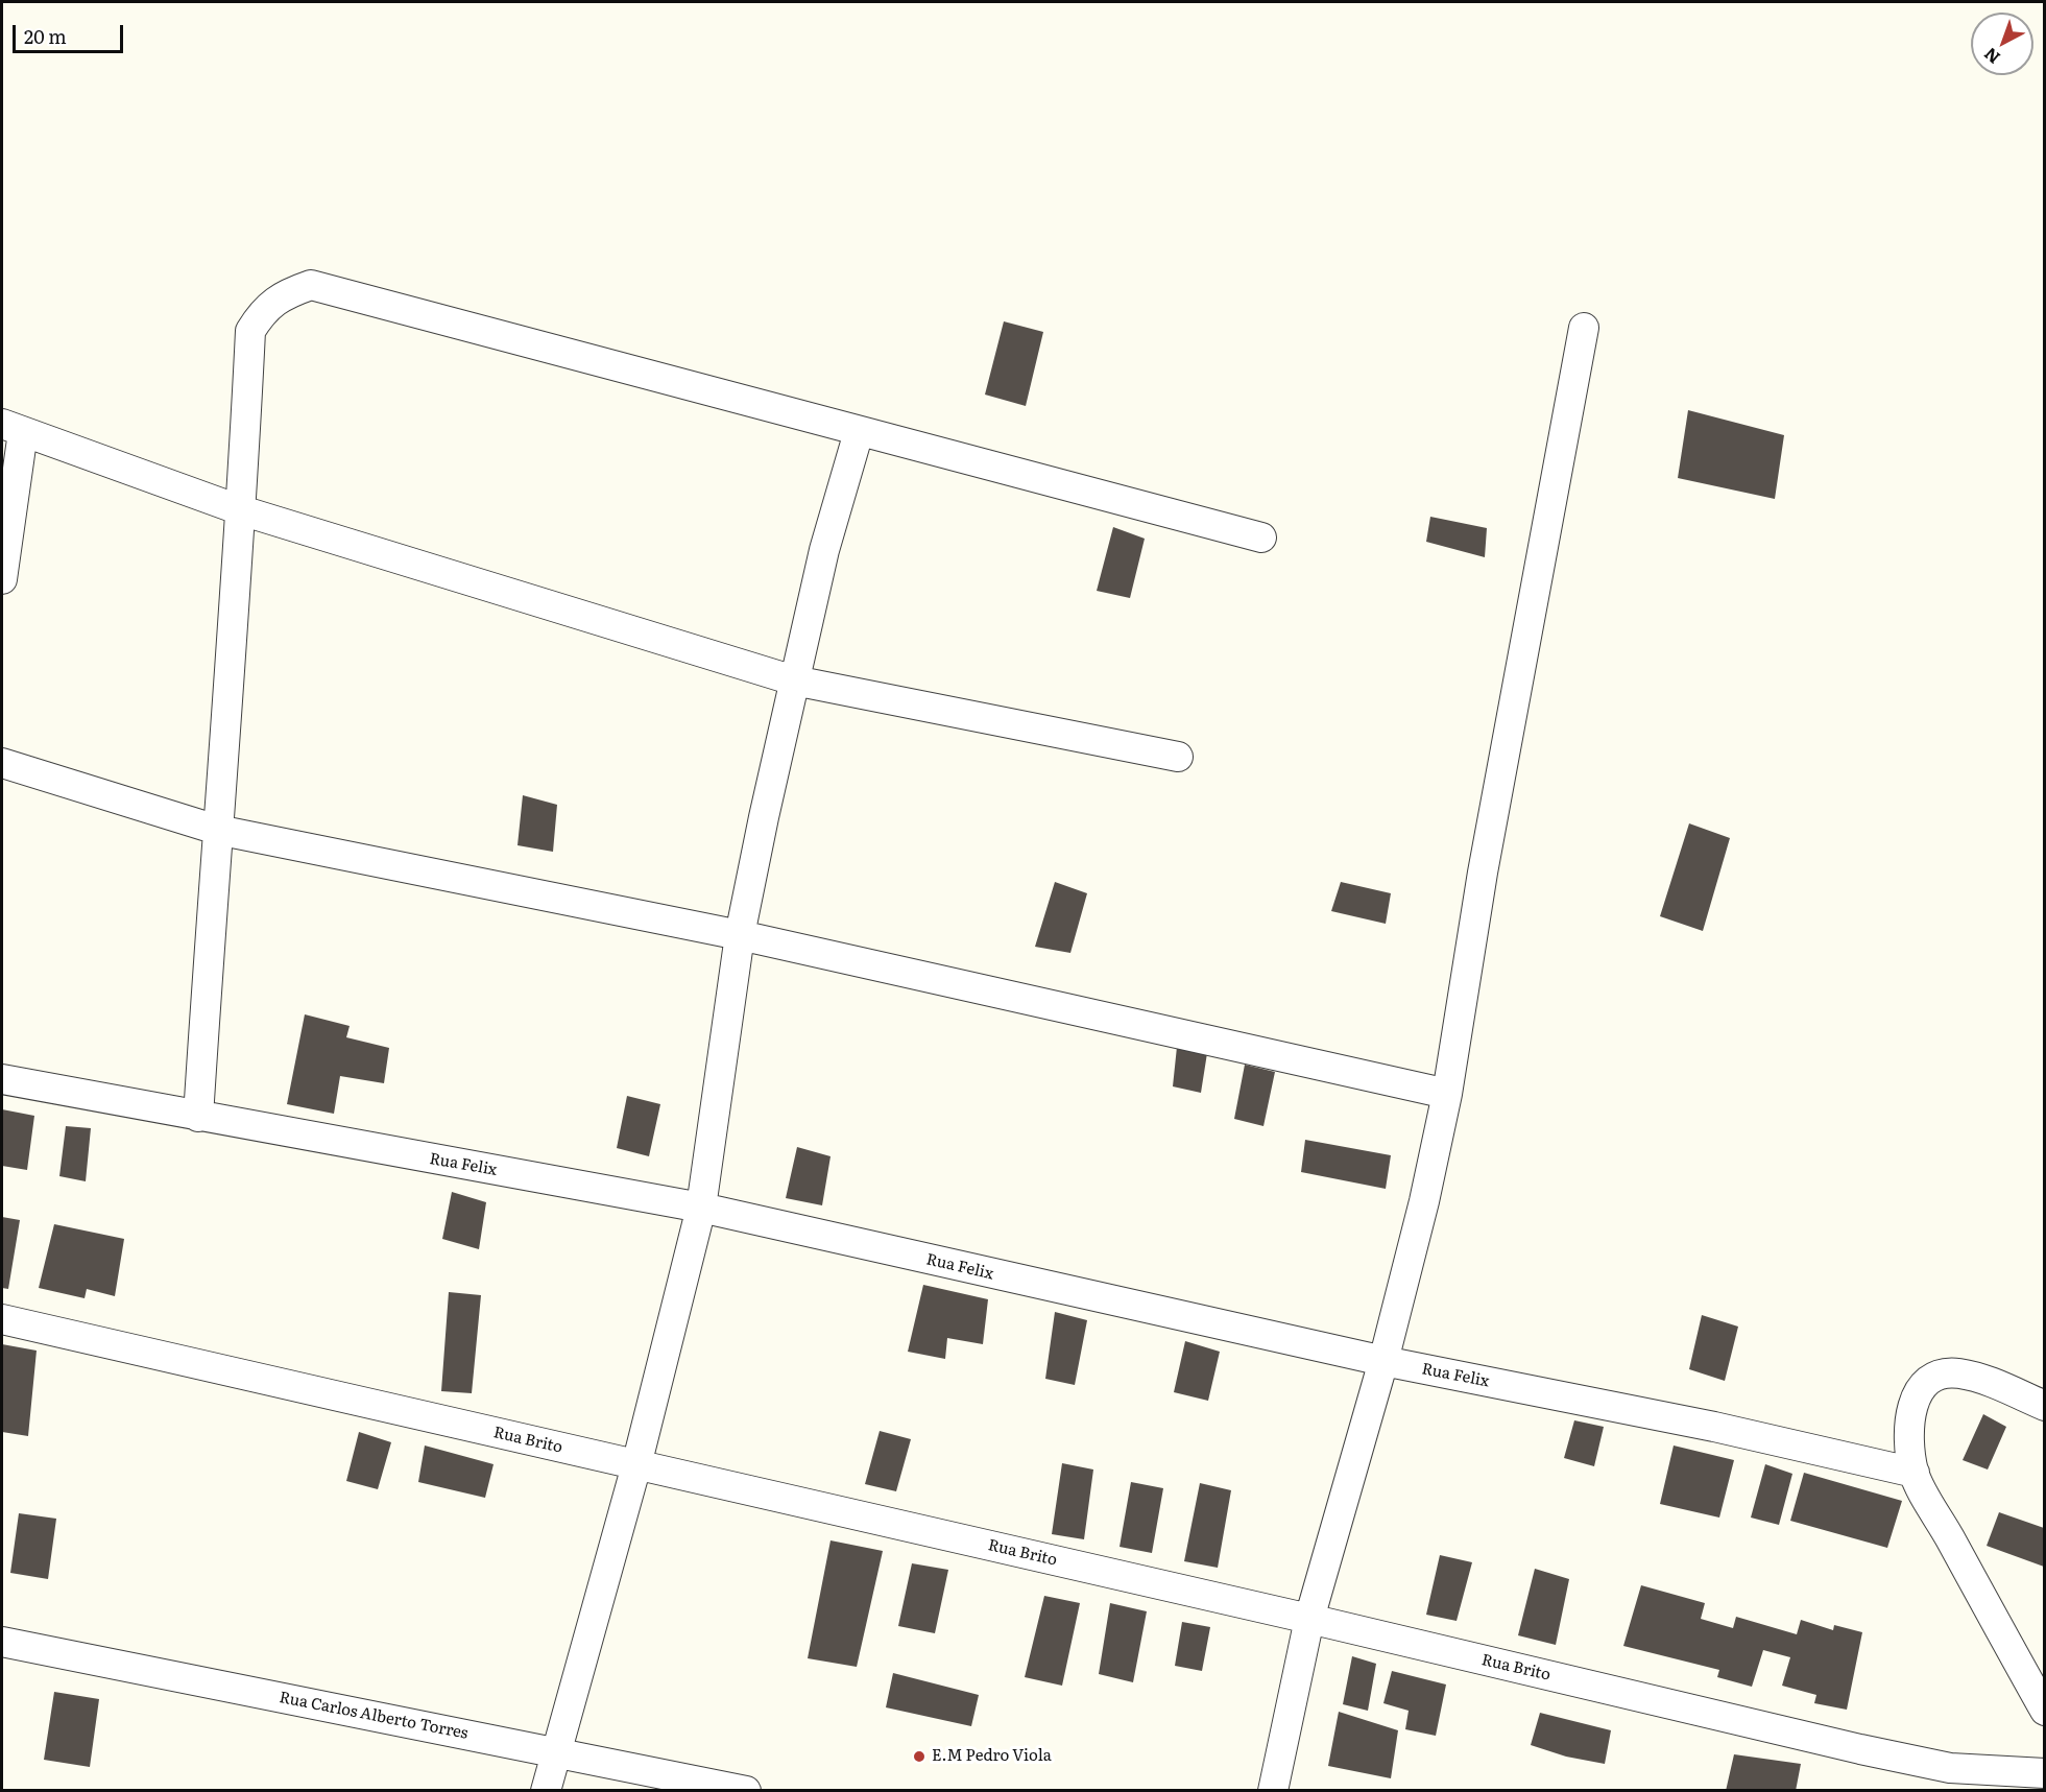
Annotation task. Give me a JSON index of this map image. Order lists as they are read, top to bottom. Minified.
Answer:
{"streets":{"street":["Rua Felix","Rua Brito","Rua Carlos Alberto Torres"]},"places":["E.M Pedro Viola"],"scale_bar":"20 m","north":"bottom left"}
